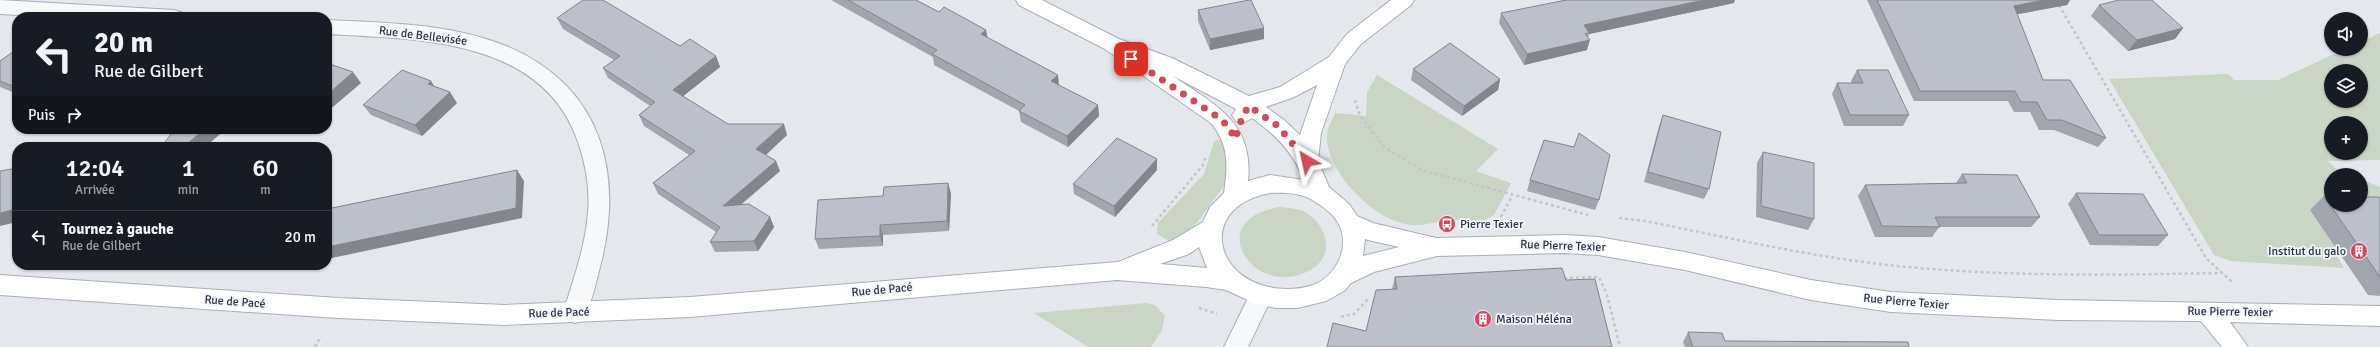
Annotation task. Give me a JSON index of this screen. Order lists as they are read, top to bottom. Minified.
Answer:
{"streets":{"street":["Rue de Bellevisée","Rue Pierre Texier","Rue de Pacé"]},"crossings":[["Rue de Bellevisée","Rue de Pacé"]],"places":{"bus stop":["Pierre Texier"],"building":["Institut du galo","Maison Héléna"]},"page":{"map_buttons":["+","−"],"turn":["20 m","Rue de Gilbert"],"then":"Puis","eta":["12:04","Arrivée","1","min","60","m"],"list":[{"name":"Tournez à gauche","note":"Rue de Gilbert","value":"20 m"}]}}
